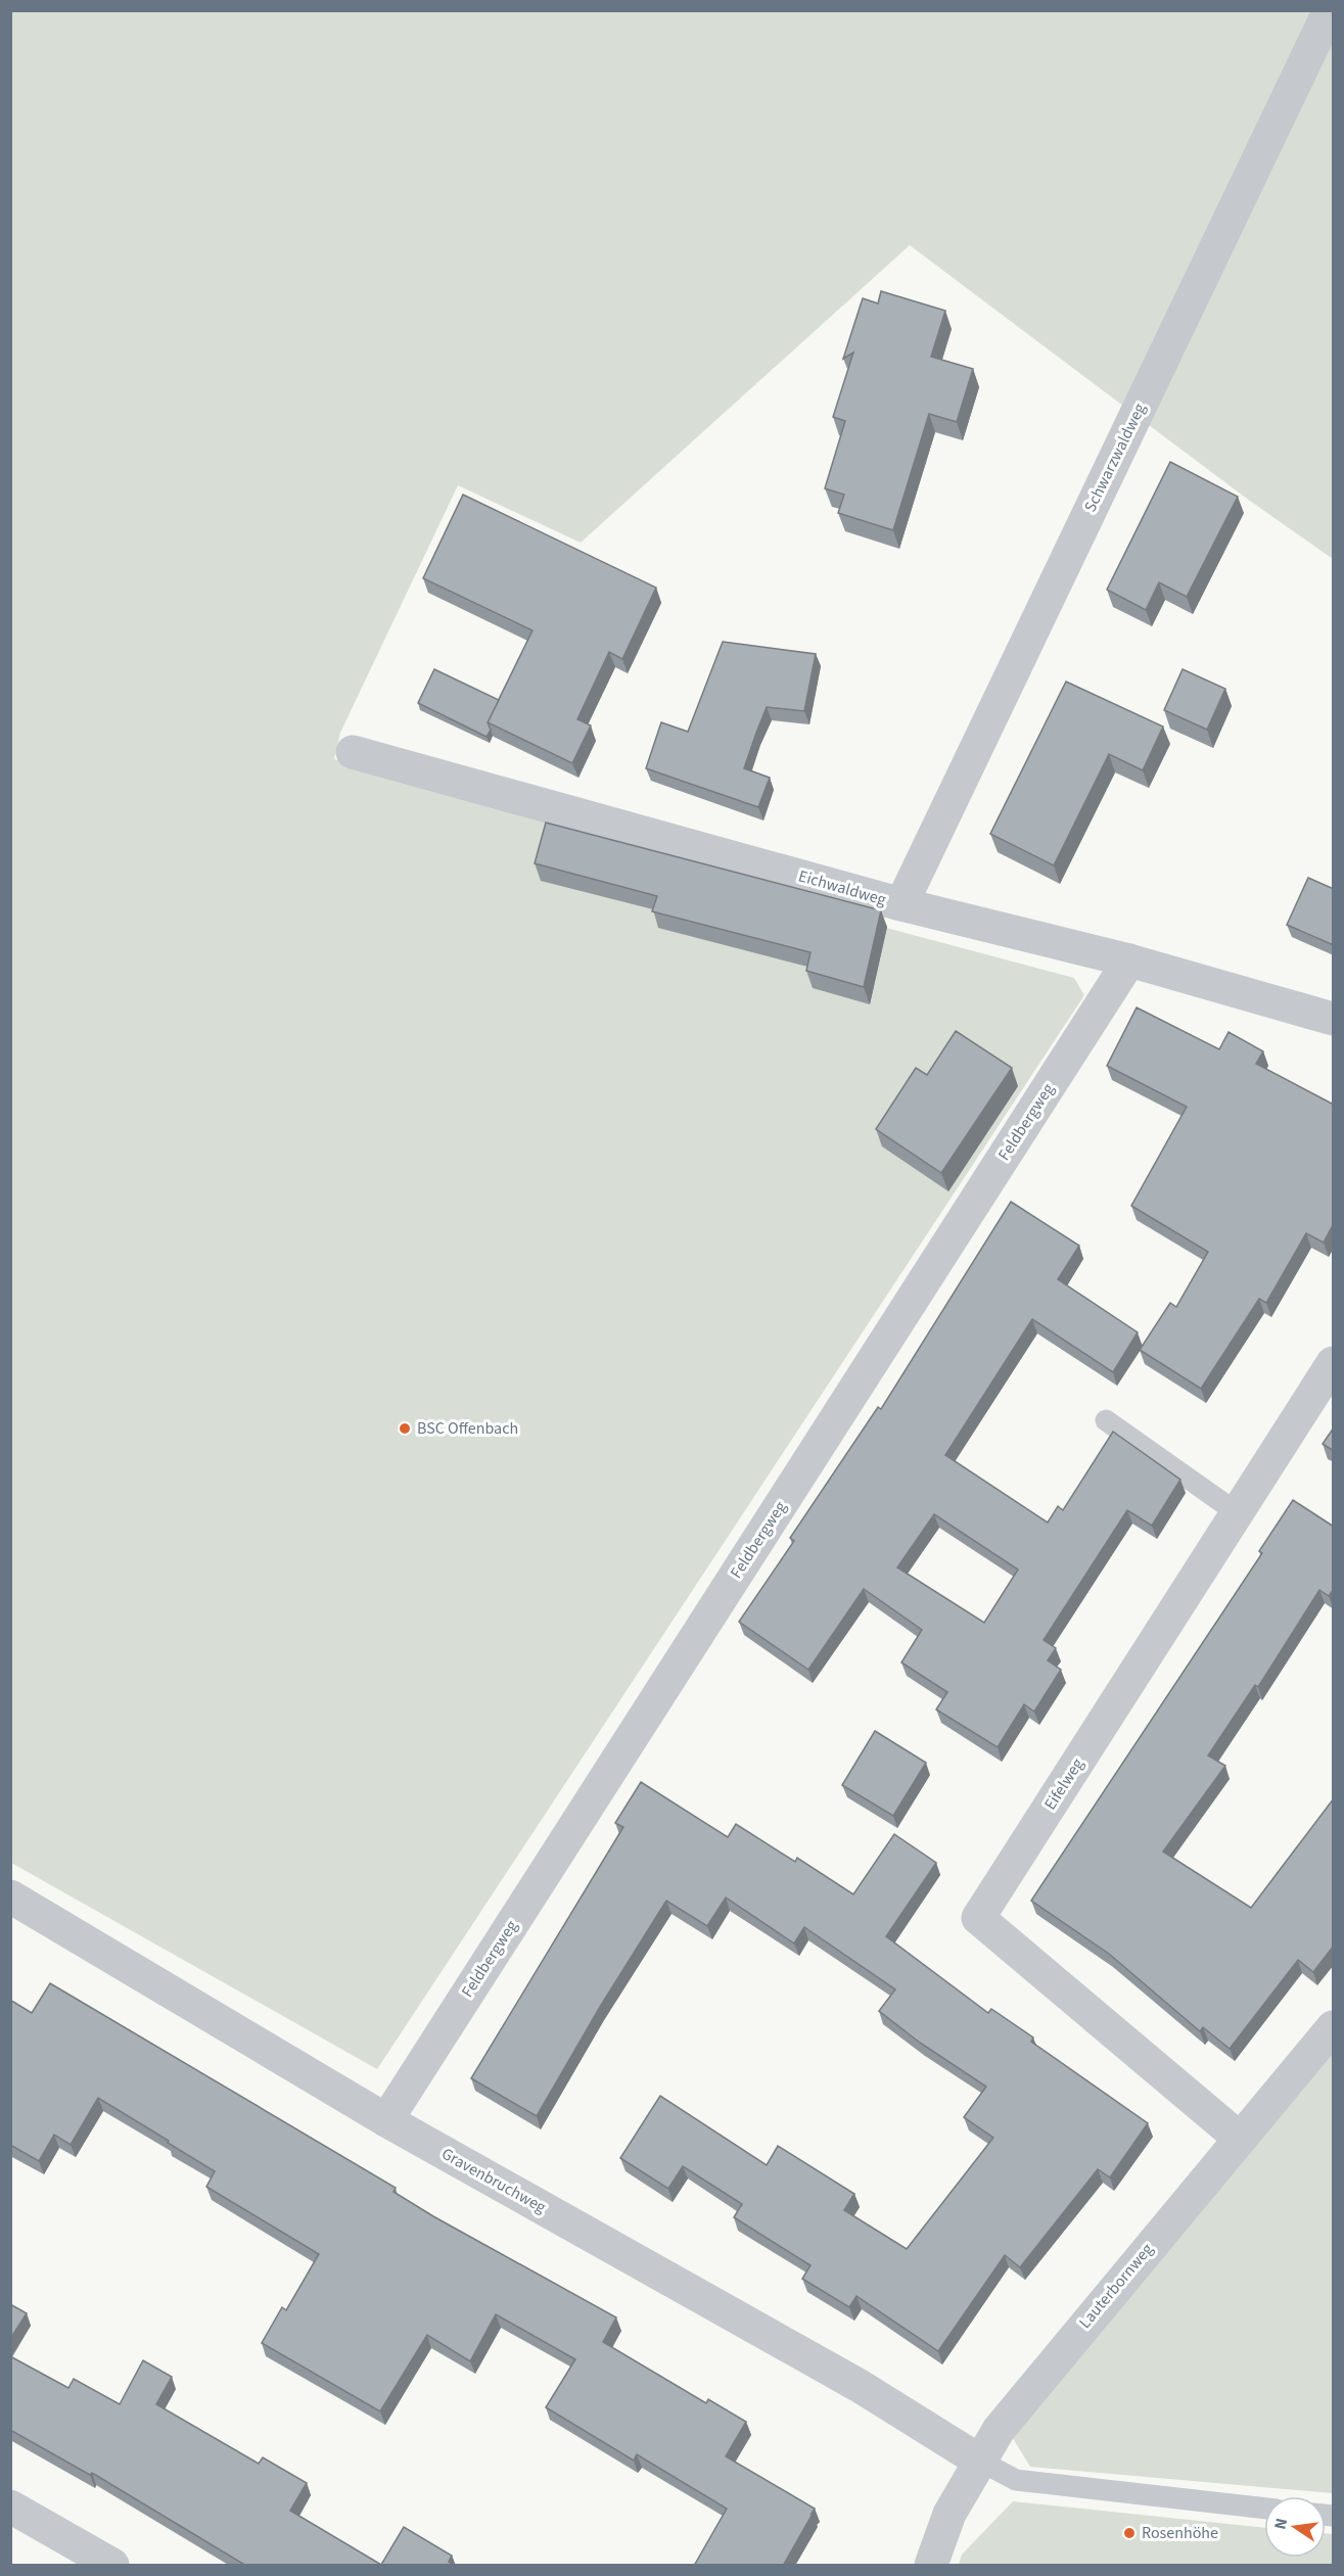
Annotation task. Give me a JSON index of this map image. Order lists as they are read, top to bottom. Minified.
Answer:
{"streets":{"street":["Schwarzwaldweg","Eichwaldweg","Feldbergweg","Eifelweg","Gravenbruchweg","Lauterbornweg"]},"crossings":[["Schwarzwaldweg","Eichwaldweg"],["Eichwaldweg","Feldbergweg"],["Feldbergweg","Gravenbruchweg"],["Eifelweg","Lauterbornweg"],["Gravenbruchweg","Lauterbornweg"]],"places":["BSC Offenbach","Rosenhöhe"],"north":"left"}
